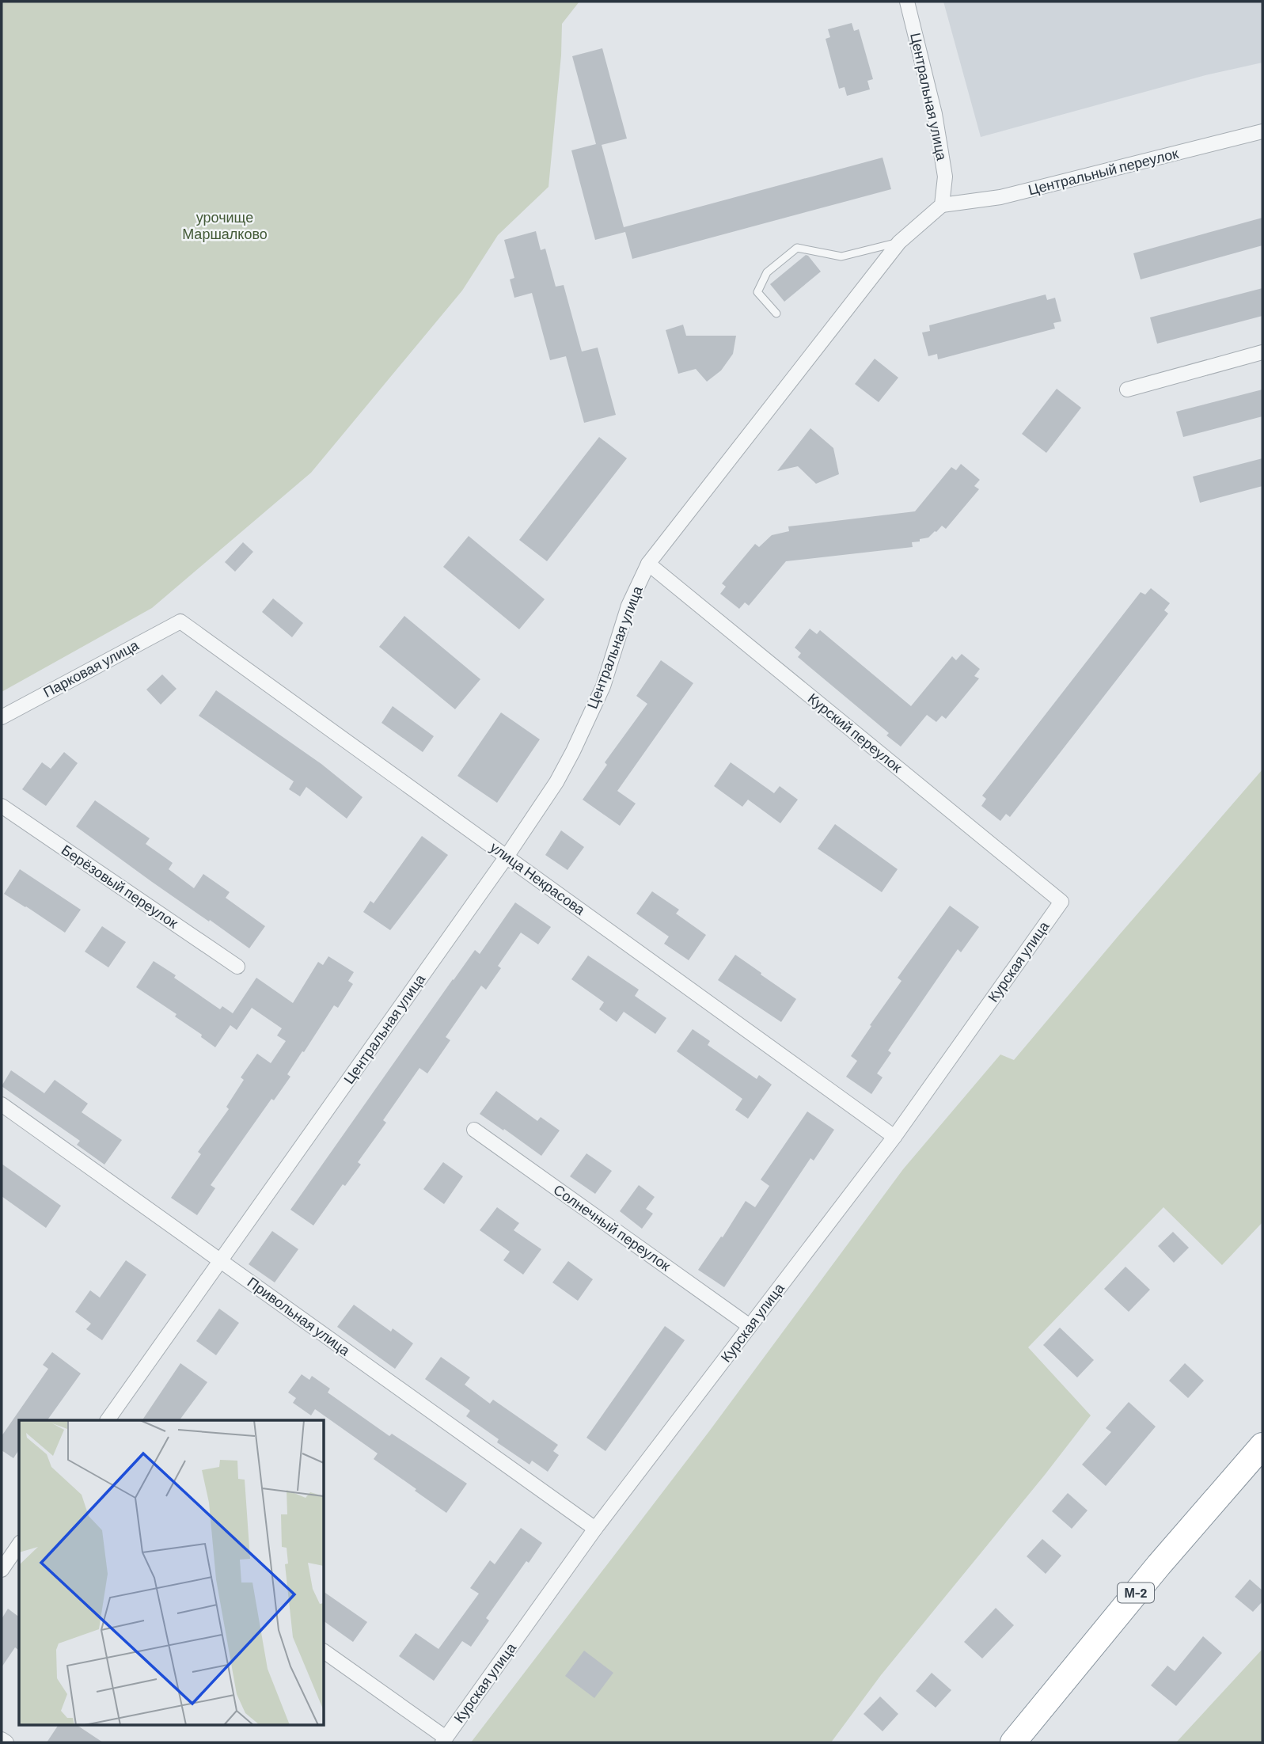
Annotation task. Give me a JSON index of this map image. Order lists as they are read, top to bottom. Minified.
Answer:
{"streets":{"highway":["М-2"],"street":["Центральная улица","Центральный переулок","Парковая улица","Курский переулок","улица Некрасова","Берёзовый переулок","Курская улица","Солнечный переулок","Привольная улица"]},"crossings":[["Центральная улица","Центральный переулок"],["Центральная улица","Курский переулок"],["Центральная улица","улица Некрасова"],["Центральная улица","Привольная улица"],["Парковая улица","улица Некрасова"],["Курский переулок","Курская улица"],["улица Некрасова","Курская улица"],["Курская улица","Солнечный переулок"],["Курская улица","Привольная улица"]],"parks":["урочище Маршалково"]}
